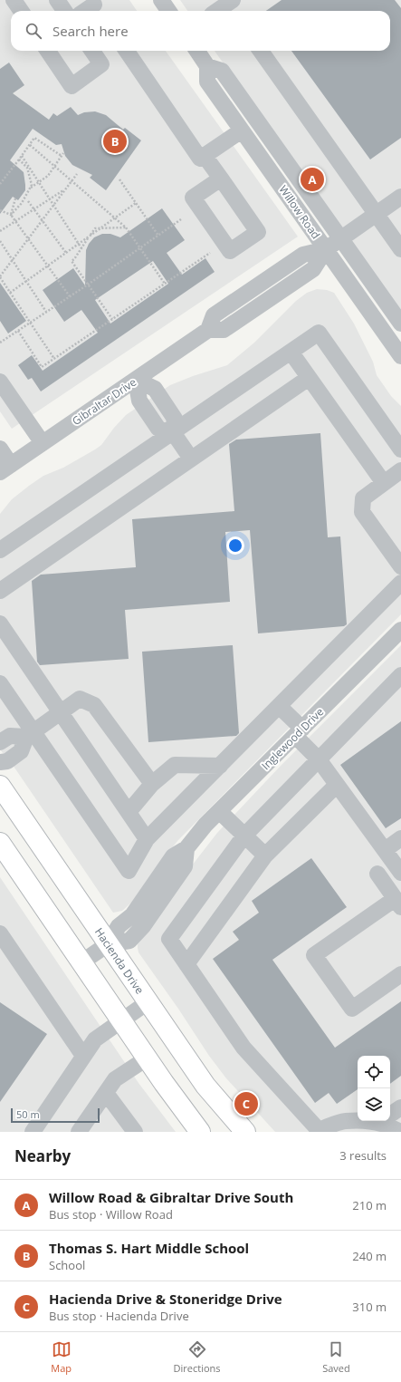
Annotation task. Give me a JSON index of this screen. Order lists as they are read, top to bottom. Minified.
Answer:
{"streets":{"main road":["Hacienda Drive"],"street":["Willow Road","Gibraltar Drive","Inglewood Drive"]},"crossings":[["Willow Road","Gibraltar Drive"],["Inglewood Drive","Hacienda Drive"]],"scale_bar":"50 m","page":{"search":"Search here","pins":["B","A","C"],"scale":"50 m","heading":["Nearby","3 results"],"list":[{"mark":"A","name":"Willow Road & Gibraltar Drive South","note":"Bus stop · Willow Road","value":"210 m"},{"mark":"B","name":"Thomas S. Hart Middle School","note":"School","value":"240 m"},{"mark":"C","name":"Hacienda Drive & Stoneridge Drive","note":"Bus stop · Hacienda Drive","value":"310 m"}],"nav":["Map","Directions","Saved"]}}
